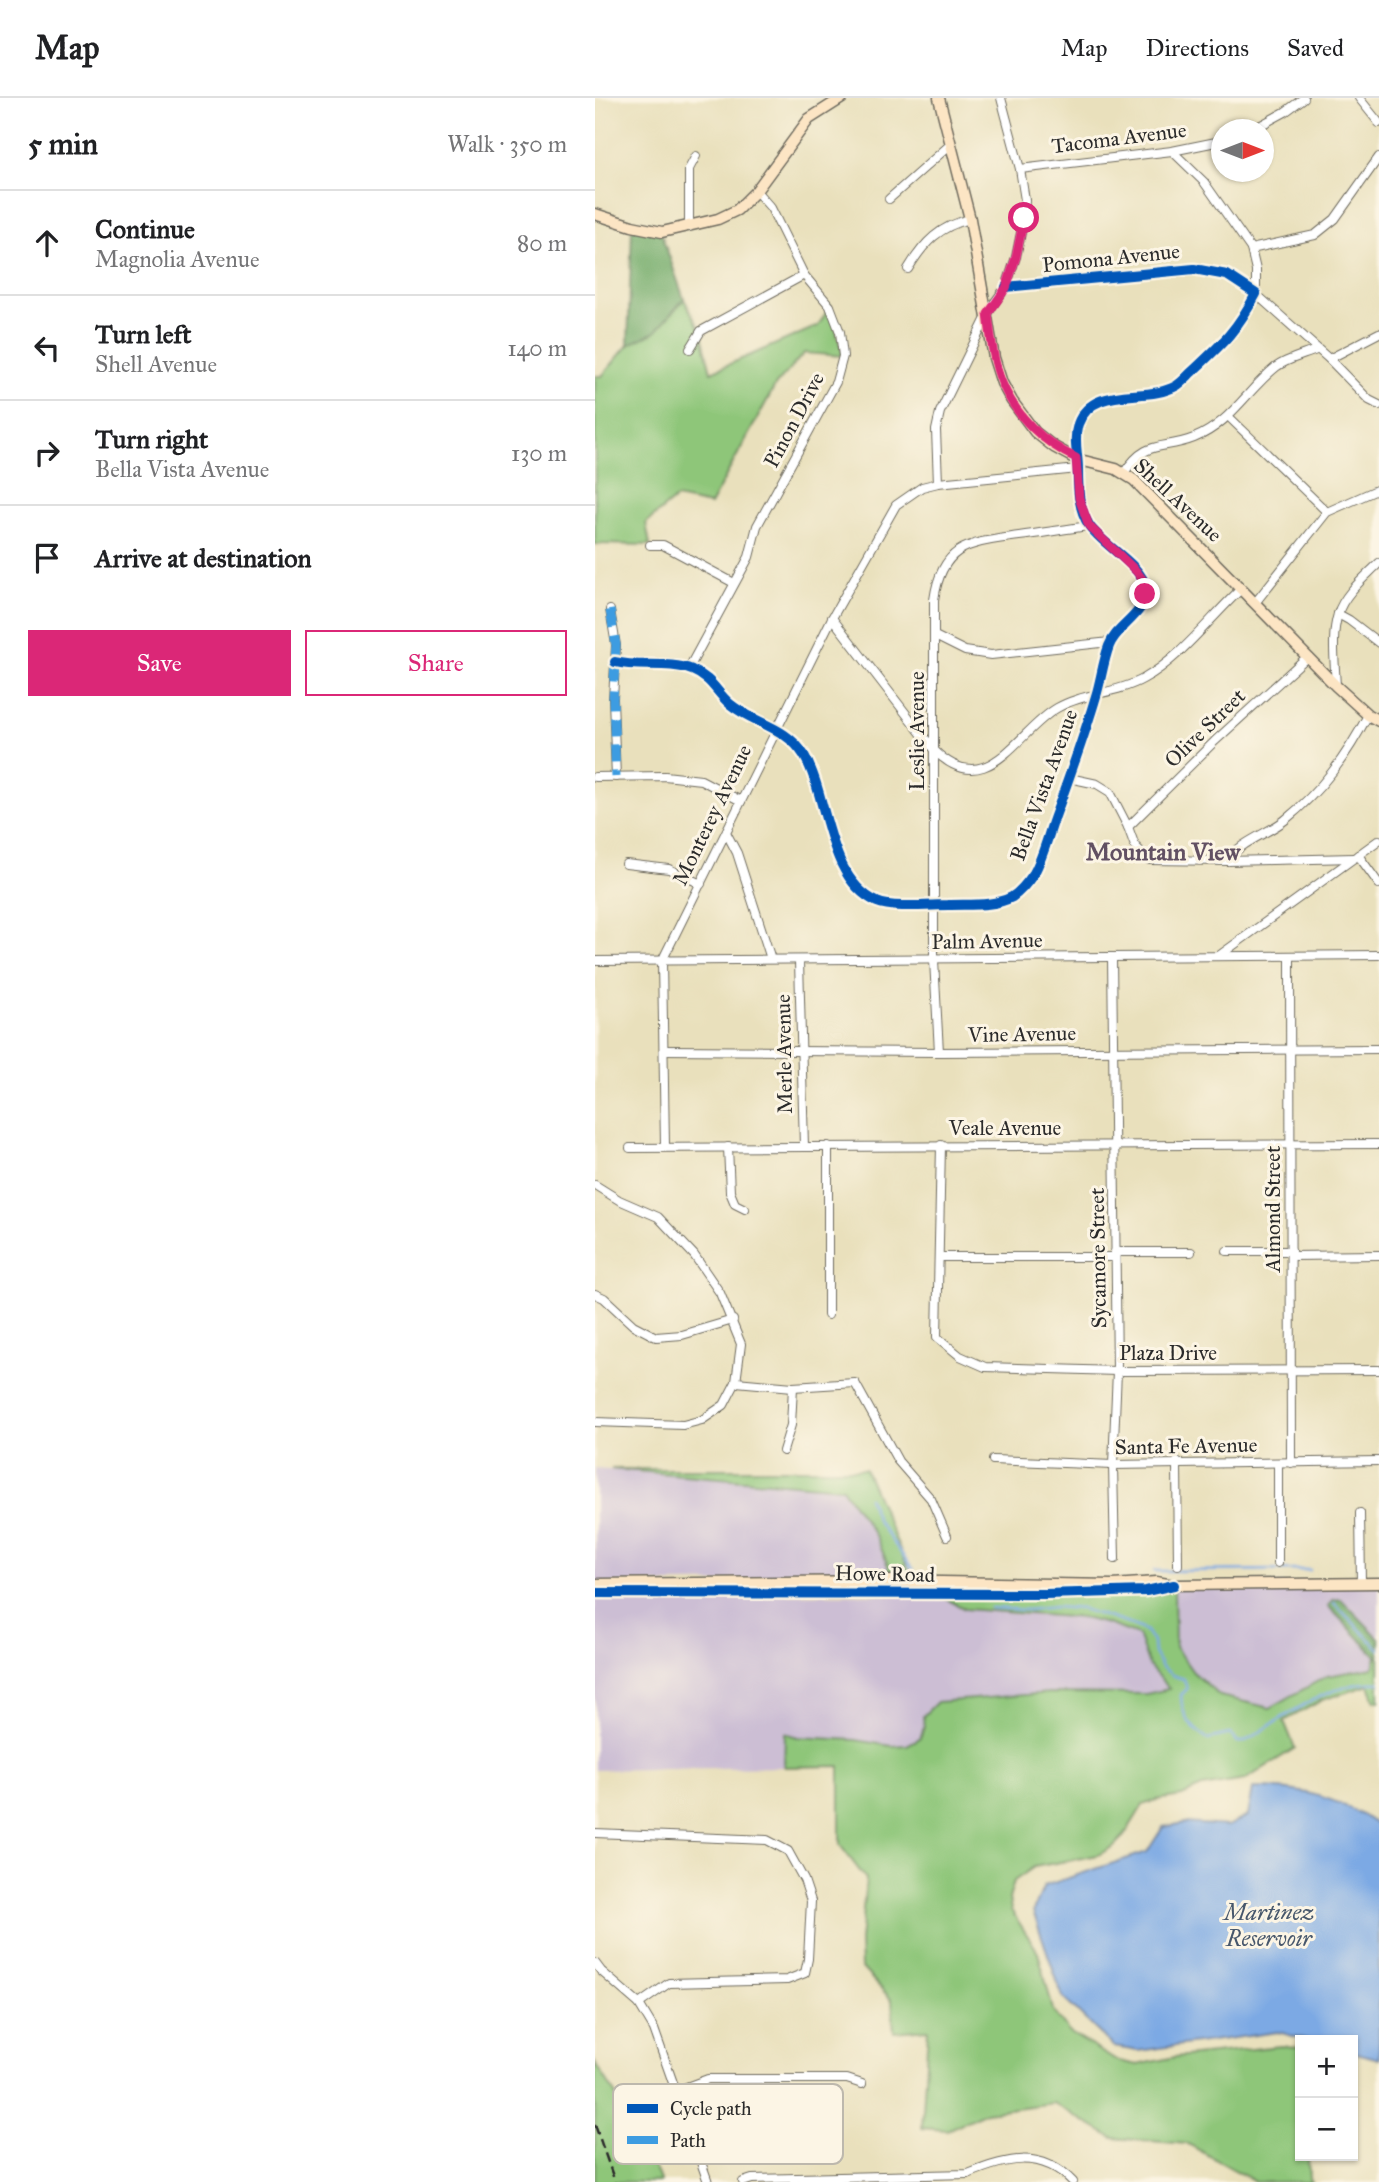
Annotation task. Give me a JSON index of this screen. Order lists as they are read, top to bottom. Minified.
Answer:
{"streets":{"street":["Tacoma Avenue","Pomona Avenue","Pinon Drive","Shell Avenue","Olive Street","Leslie Avenue","Bella Vista Avenue","Monterey Avenue","Palm Avenue","Vine Avenue","Merle Avenue","Veale Avenue","Almond Street","Sycamore Street","Plaza Drive","Santa Fe Avenue","Howe Road"]},"crossings":[["Pinon Drive","Bella Vista Avenue"],["Shell Avenue","Olive Street"],["Shell Avenue","Monterey Avenue"],["Leslie Avenue","Bella Vista Avenue"],["Leslie Avenue","Palm Avenue"],["Leslie Avenue","Vine Avenue"],["Bella Vista Avenue","Monterey Avenue"],["Monterey Avenue","Palm Avenue"],["Monterey Avenue","Vine Avenue"],["Monterey Avenue","Veale Avenue"],["Palm Avenue","Merle Avenue"],["Palm Avenue","Almond Street"],["Palm Avenue","Sycamore Street"],["Vine Avenue","Merle Avenue"],["Vine Avenue","Almond Street"],["Vine Avenue","Sycamore Street"],["Merle Avenue","Veale Avenue"],["Veale Avenue","Almond Street"],["Veale Avenue","Sycamore Street"],["Almond Street","Plaza Drive"],["Almond Street","Santa Fe Avenue"],["Sycamore Street","Plaza Drive"],["Sycamore Street","Santa Fe Avenue"]],"districts":["Mountain View"],"water":["Martinez Reservoir"],"legend":["Cycle path","Path"],"north":"right","page":{"header":"Map","nav":["Map","Directions","Saved"],"heading":["5 min","Walk · 350 m"],"list":[["Continue","Magnolia Avenue","80 m"],["Turn left","Shell Avenue","140 m"],["Turn right","Bella Vista Avenue","130 m"],"Arrive at destination"],"buttons":["Save","Share"],"map_buttons":["+","−"]}}
